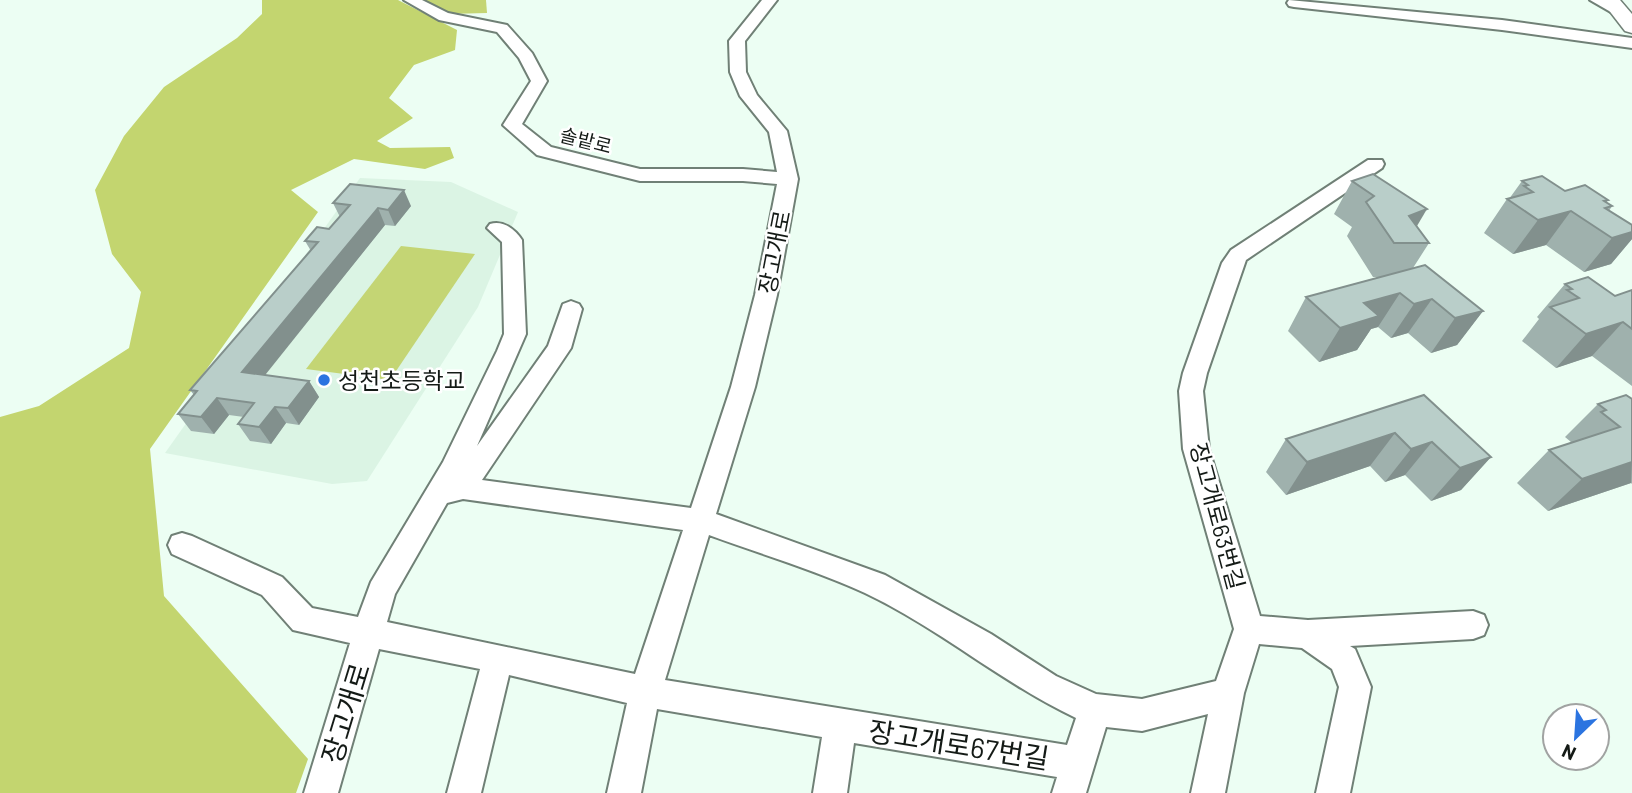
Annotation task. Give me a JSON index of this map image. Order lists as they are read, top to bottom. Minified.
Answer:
{"streets":{"street":["솔밭로","장고개로","장고개로63번길","장고개로67번길"]},"crossings":[["솔밭로","장고개로"],["장고개로","장고개로67번길"]],"places":["성천초등학교"],"north":"bottom left"}
